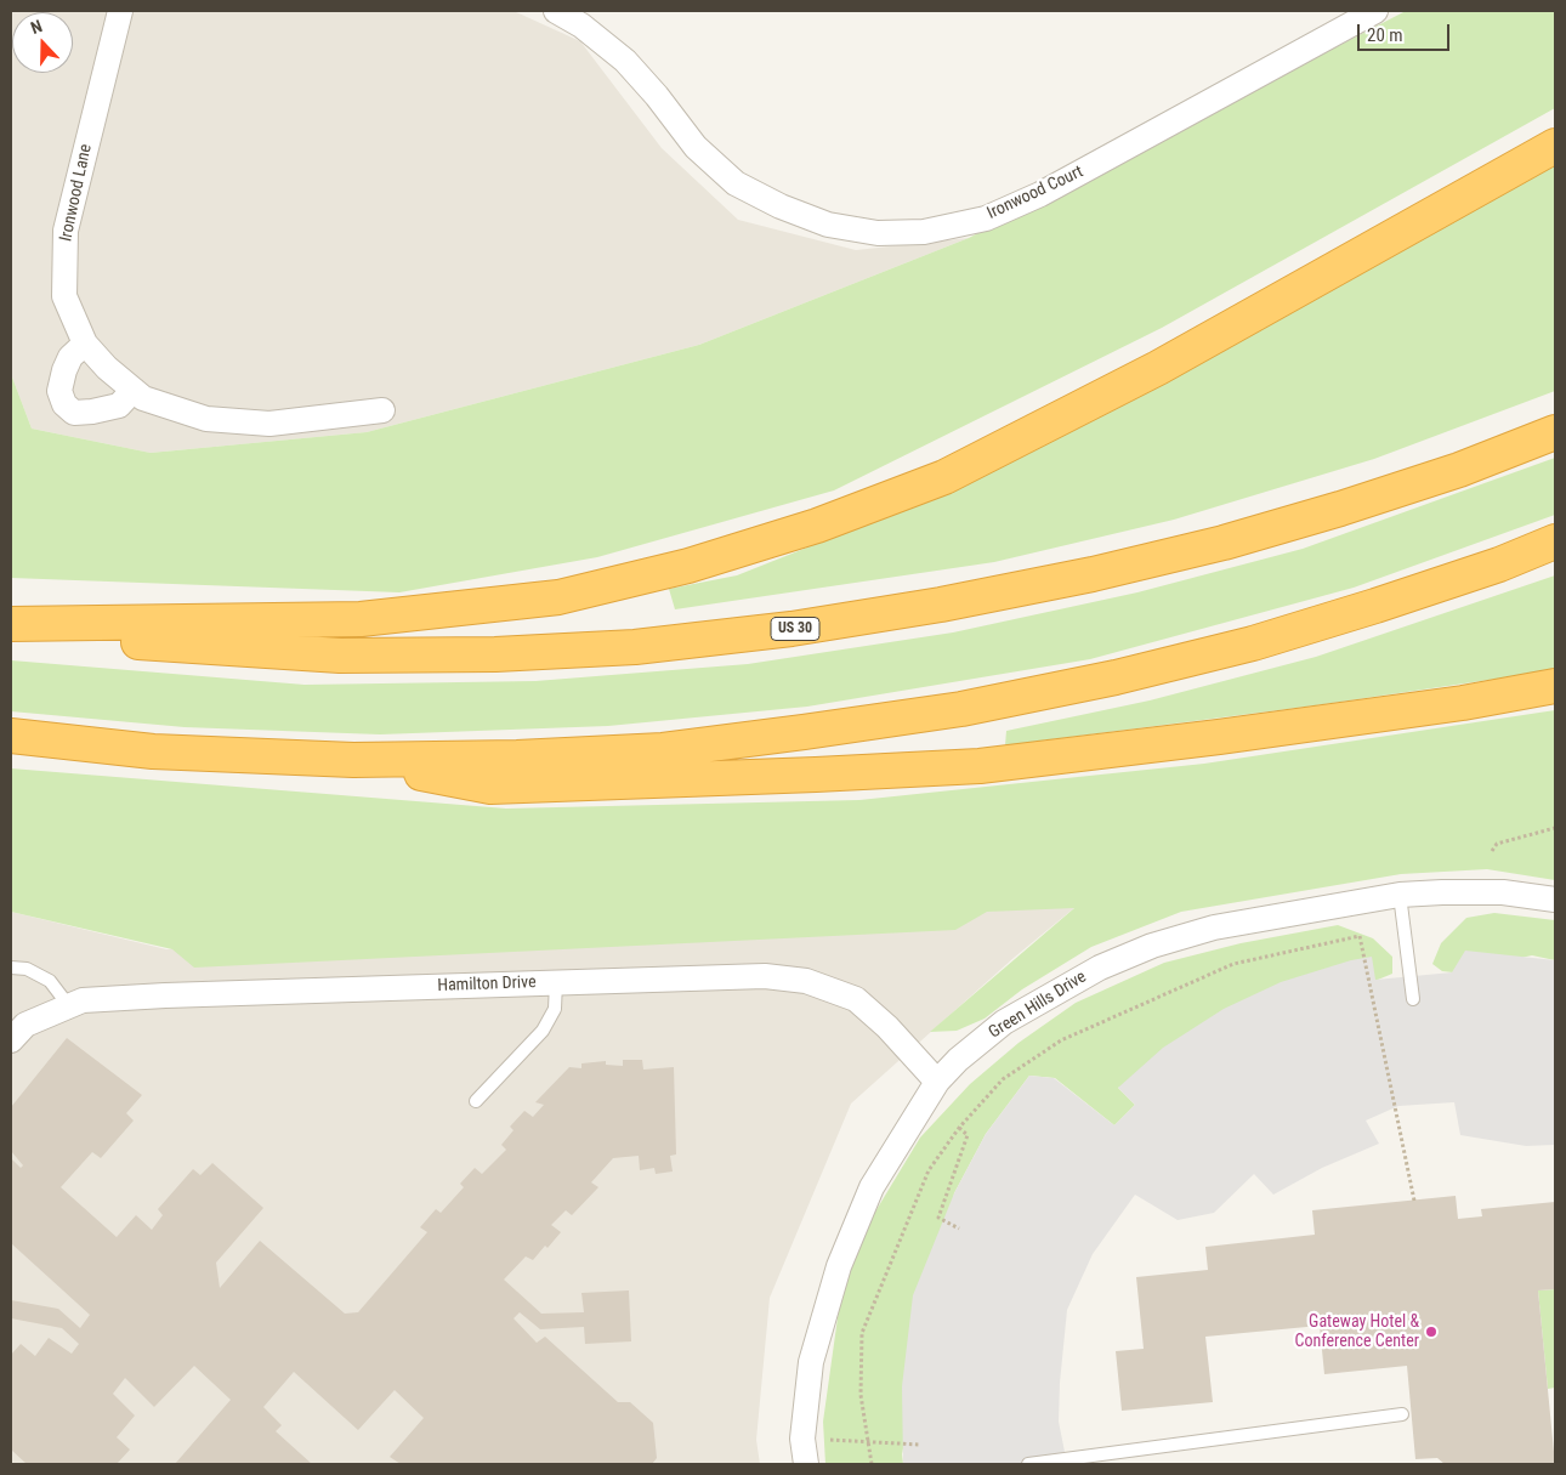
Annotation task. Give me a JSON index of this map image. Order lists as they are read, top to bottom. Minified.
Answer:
{"streets":{"highway":["US 30"],"street":["Ironwood Lane","Ironwood Court","Hamilton Drive","Green Hills Drive"]},"crossings":[["Hamilton Drive","Green Hills Drive"]],"places":["Gateway Hotel & Conference Center"],"scale_bar":"20 m","north":"top"}
